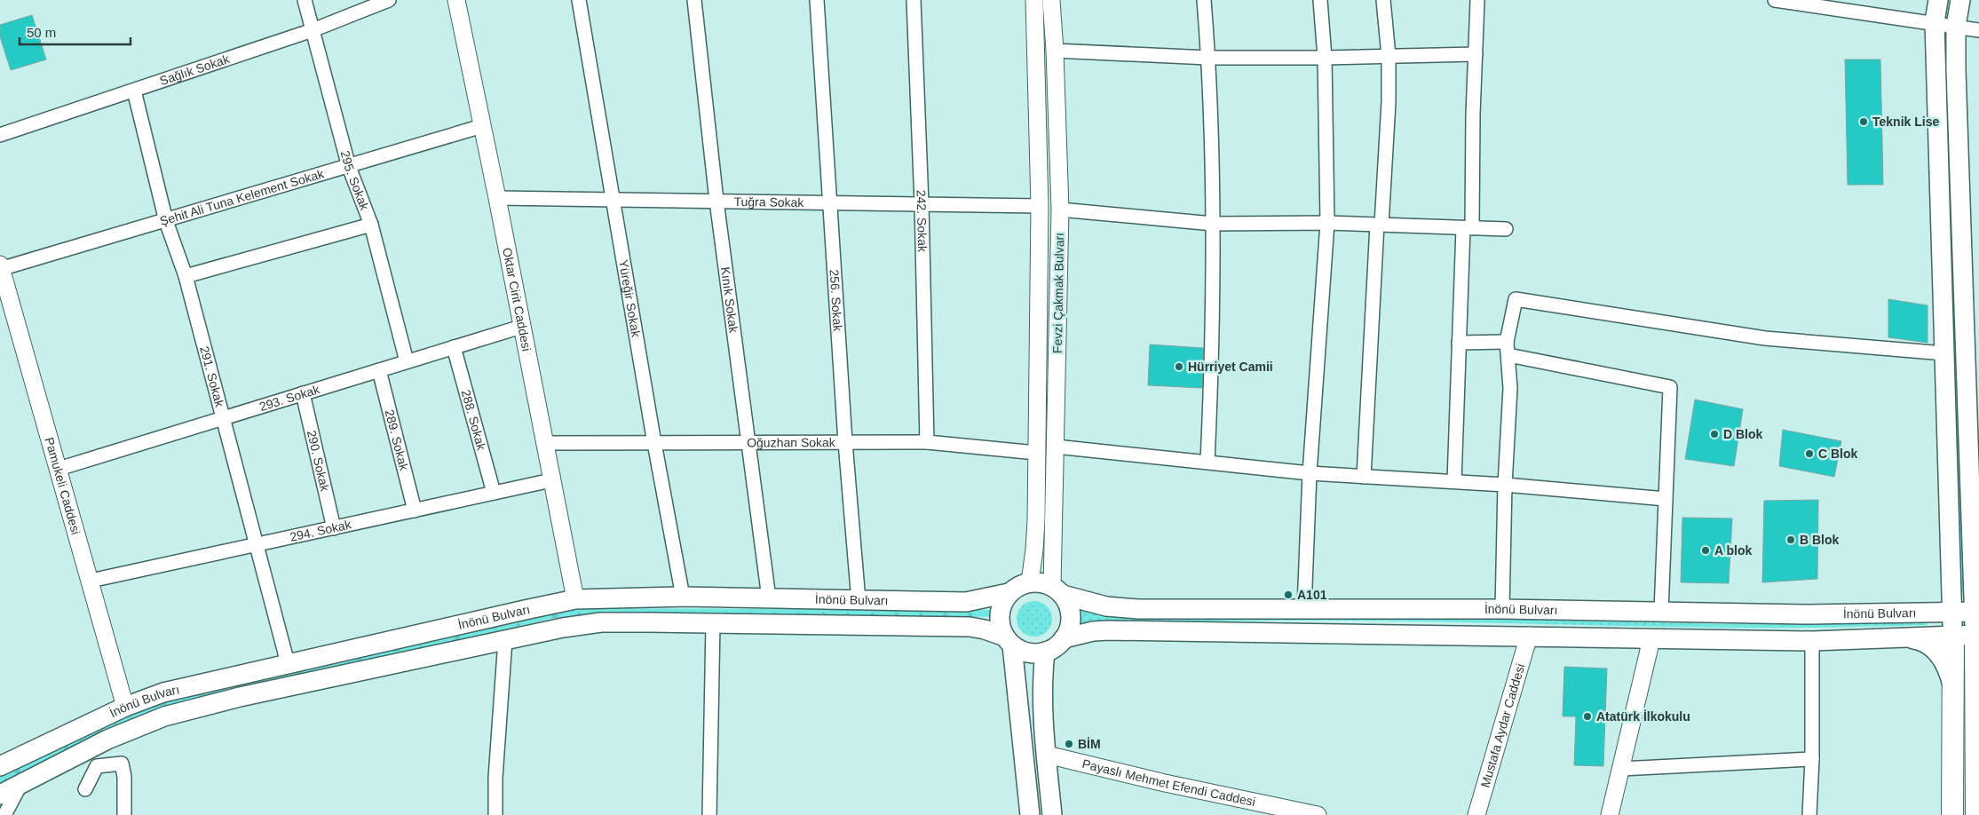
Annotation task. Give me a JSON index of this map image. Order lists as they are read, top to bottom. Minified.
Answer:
{"streets":{"main road":["İnönü Bulvarı"],"street":["Sağlık Sokak","295. Sokak","Şehit Ali Tuna Kelement Sokak","Tuğra Sokak","242. Sokak","Fevzi Çakmak Bulvarı","Yüreğir Sokak","Kınık Sokak","Oktar Cirit Caddesi","256. Sokak","291. Sokak","293. Sokak","288. Sokak","289. Sokak","Oğuzhan Sokak","290. Sokak","Pamukeli Caddesi","294. Sokak","Mustafa Aydar Caddesi","Payaslı Mehmet Efendi Caddesi"]},"crossings":[["Sağlık Sokak","295. Sokak"],["Sağlık Sokak","291. Sokak"],["295. Sokak","Şehit Ali Tuna Kelement Sokak"],["295. Sokak","293. Sokak"],["Şehit Ali Tuna Kelement Sokak","Oktar Cirit Caddesi"],["Şehit Ali Tuna Kelement Sokak","291. Sokak"],["Şehit Ali Tuna Kelement Sokak","Pamukeli Caddesi"],["Tuğra Sokak","242. Sokak"],["Tuğra Sokak","Fevzi Çakmak Bulvarı"],["Tuğra Sokak","Yüreğir Sokak"],["Tuğra Sokak","Kınık Sokak"],["Tuğra Sokak","Oktar Cirit Caddesi"],["Tuğra Sokak","256. Sokak"],["242. Sokak","Oğuzhan Sokak"],["Fevzi Çakmak Bulvarı","Oğuzhan Sokak"],["Fevzi Çakmak Bulvarı","İnönü Bulvarı"],["Yüreğir Sokak","Oğuzhan Sokak"],["Yüreğir Sokak","İnönü Bulvarı"],["Kınık Sokak","Oğuzhan Sokak"],["Kınık Sokak","İnönü Bulvarı"],["Oktar Cirit Caddesi","293. Sokak"],["Oktar Cirit Caddesi","Oğuzhan Sokak"],["Oktar Cirit Caddesi","294. Sokak"],["Oktar Cirit Caddesi","İnönü Bulvarı"],["256. Sokak","Oğuzhan Sokak"],["256. Sokak","İnönü Bulvarı"],["291. Sokak","293. Sokak"],["291. Sokak","294. Sokak"],["291. Sokak","İnönü Bulvarı"],["293. Sokak","288. Sokak"],["293. Sokak","289. Sokak"],["293. Sokak","290. Sokak"],["293. Sokak","Pamukeli Caddesi"],["288. Sokak","294. Sokak"],["289. Sokak","294. Sokak"],["290. Sokak","294. Sokak"],["Pamukeli Caddesi","294. Sokak"],["Pamukeli Caddesi","İnönü Bulvarı"]],"places":["Teknik Lise","Hürriyet Camii","D Blok","C Blok","B Blok","A blok","A101","Atatürk İlkokulu","BİM"],"scale_bar":"50 m"}
